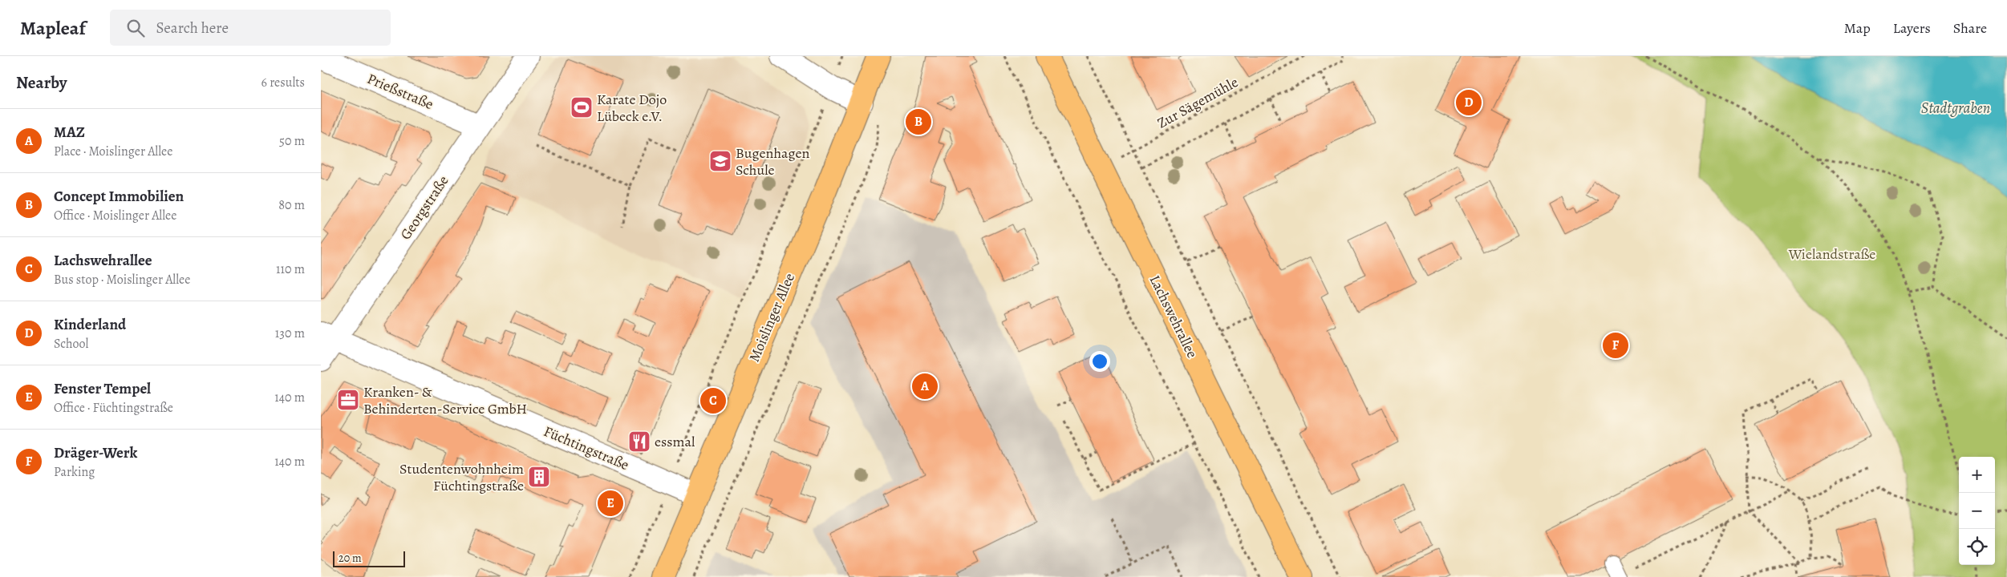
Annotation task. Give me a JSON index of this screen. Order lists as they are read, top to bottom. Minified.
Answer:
{"streets":{"main road":["Lachswehrallee","Moislinger Allee"],"street":["Prießstraße","Georgstraße","Füchtingstraße"],"path":["Zur Sägemühle"]},"crossings":[["Prießstraße","Georgstraße"],["Zur Sägemühle","Lachswehrallee"],["Georgstraße","Füchtingstraße"],["Moislinger Allee","Füchtingstraße"]],"water":["Stadtgraben"],"parks":["Wielandstraße"],"places":{"sports":["Karate Dojo Lübeck e.V."],"school or university":["Bugenhagen Schule"],"office":["Kranken- & Behinderten-Service GmbH"],"restaurant":["essmal"],"building":["Studentenwohnheim Füchtingstraße"]},"scale_bar":"20 m","page":{"header":"Mapleaf","search":"Search here","nav":["Map","Layers","Share"],"heading":["Nearby","6 results"],"pins":["D","B","F","A","C","E"],"list":[{"mark":"A","name":"MAZ","note":"Place · Moislinger Allee","value":"50 m"},{"mark":"B","name":"Concept Immobilien","note":"Office · Moislinger Allee","value":"80 m"},{"mark":"C","name":"Lachswehrallee","note":"Bus stop · Moislinger Allee","value":"110 m"},{"mark":"D","name":"Kinderland","note":"School","value":"130 m"},{"mark":"E","name":"Fenster Tempel","note":"Office · Füchtingstraße","value":"140 m"},{"mark":"F","name":"Dräger-Werk","note":"Parking","value":"140 m"}],"map_buttons":["+","−"],"scale":"20 m"}}
